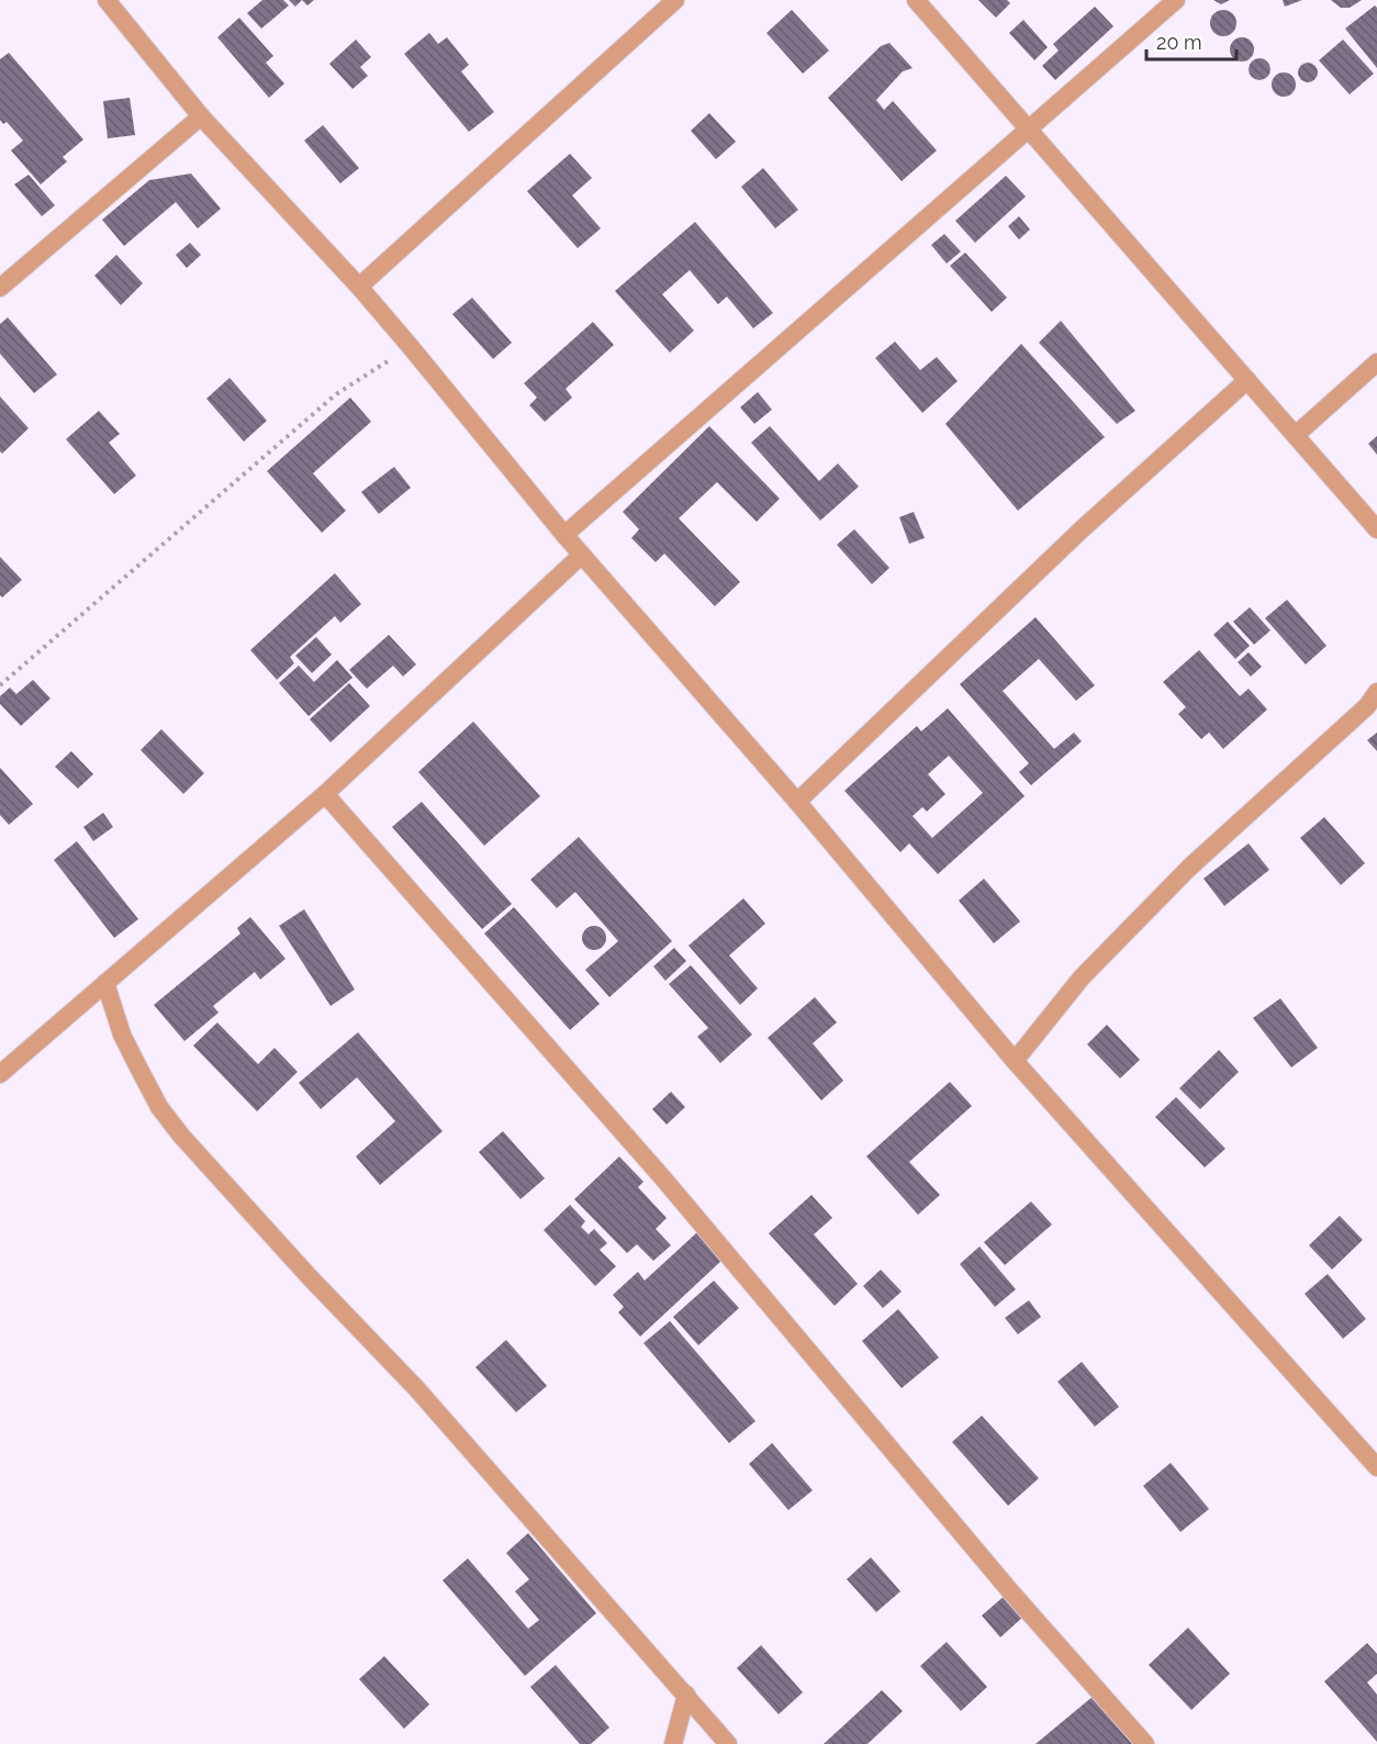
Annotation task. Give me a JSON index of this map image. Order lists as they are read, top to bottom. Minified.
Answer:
{"scale_bar":"20 m"}
